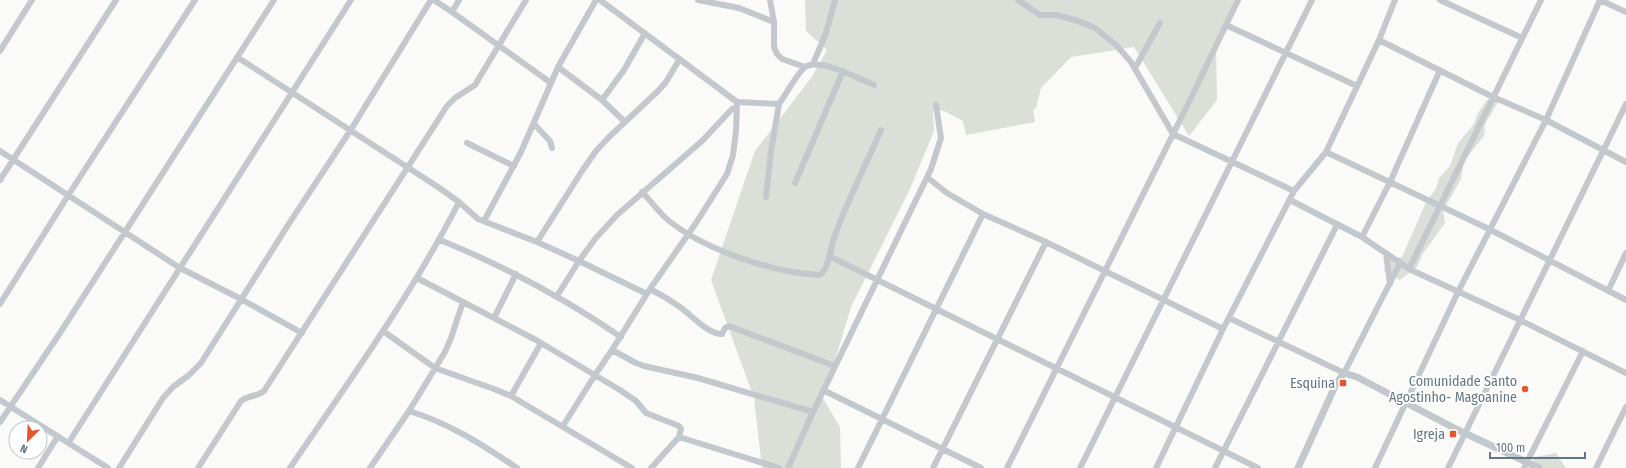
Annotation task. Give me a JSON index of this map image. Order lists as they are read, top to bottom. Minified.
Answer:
{"places":{"transit":["Esquina","Igreja"],"other":["Comunidade Santo Agostinho- Magoanine"]},"scale_bar":"100 m","north":"bottom left"}
